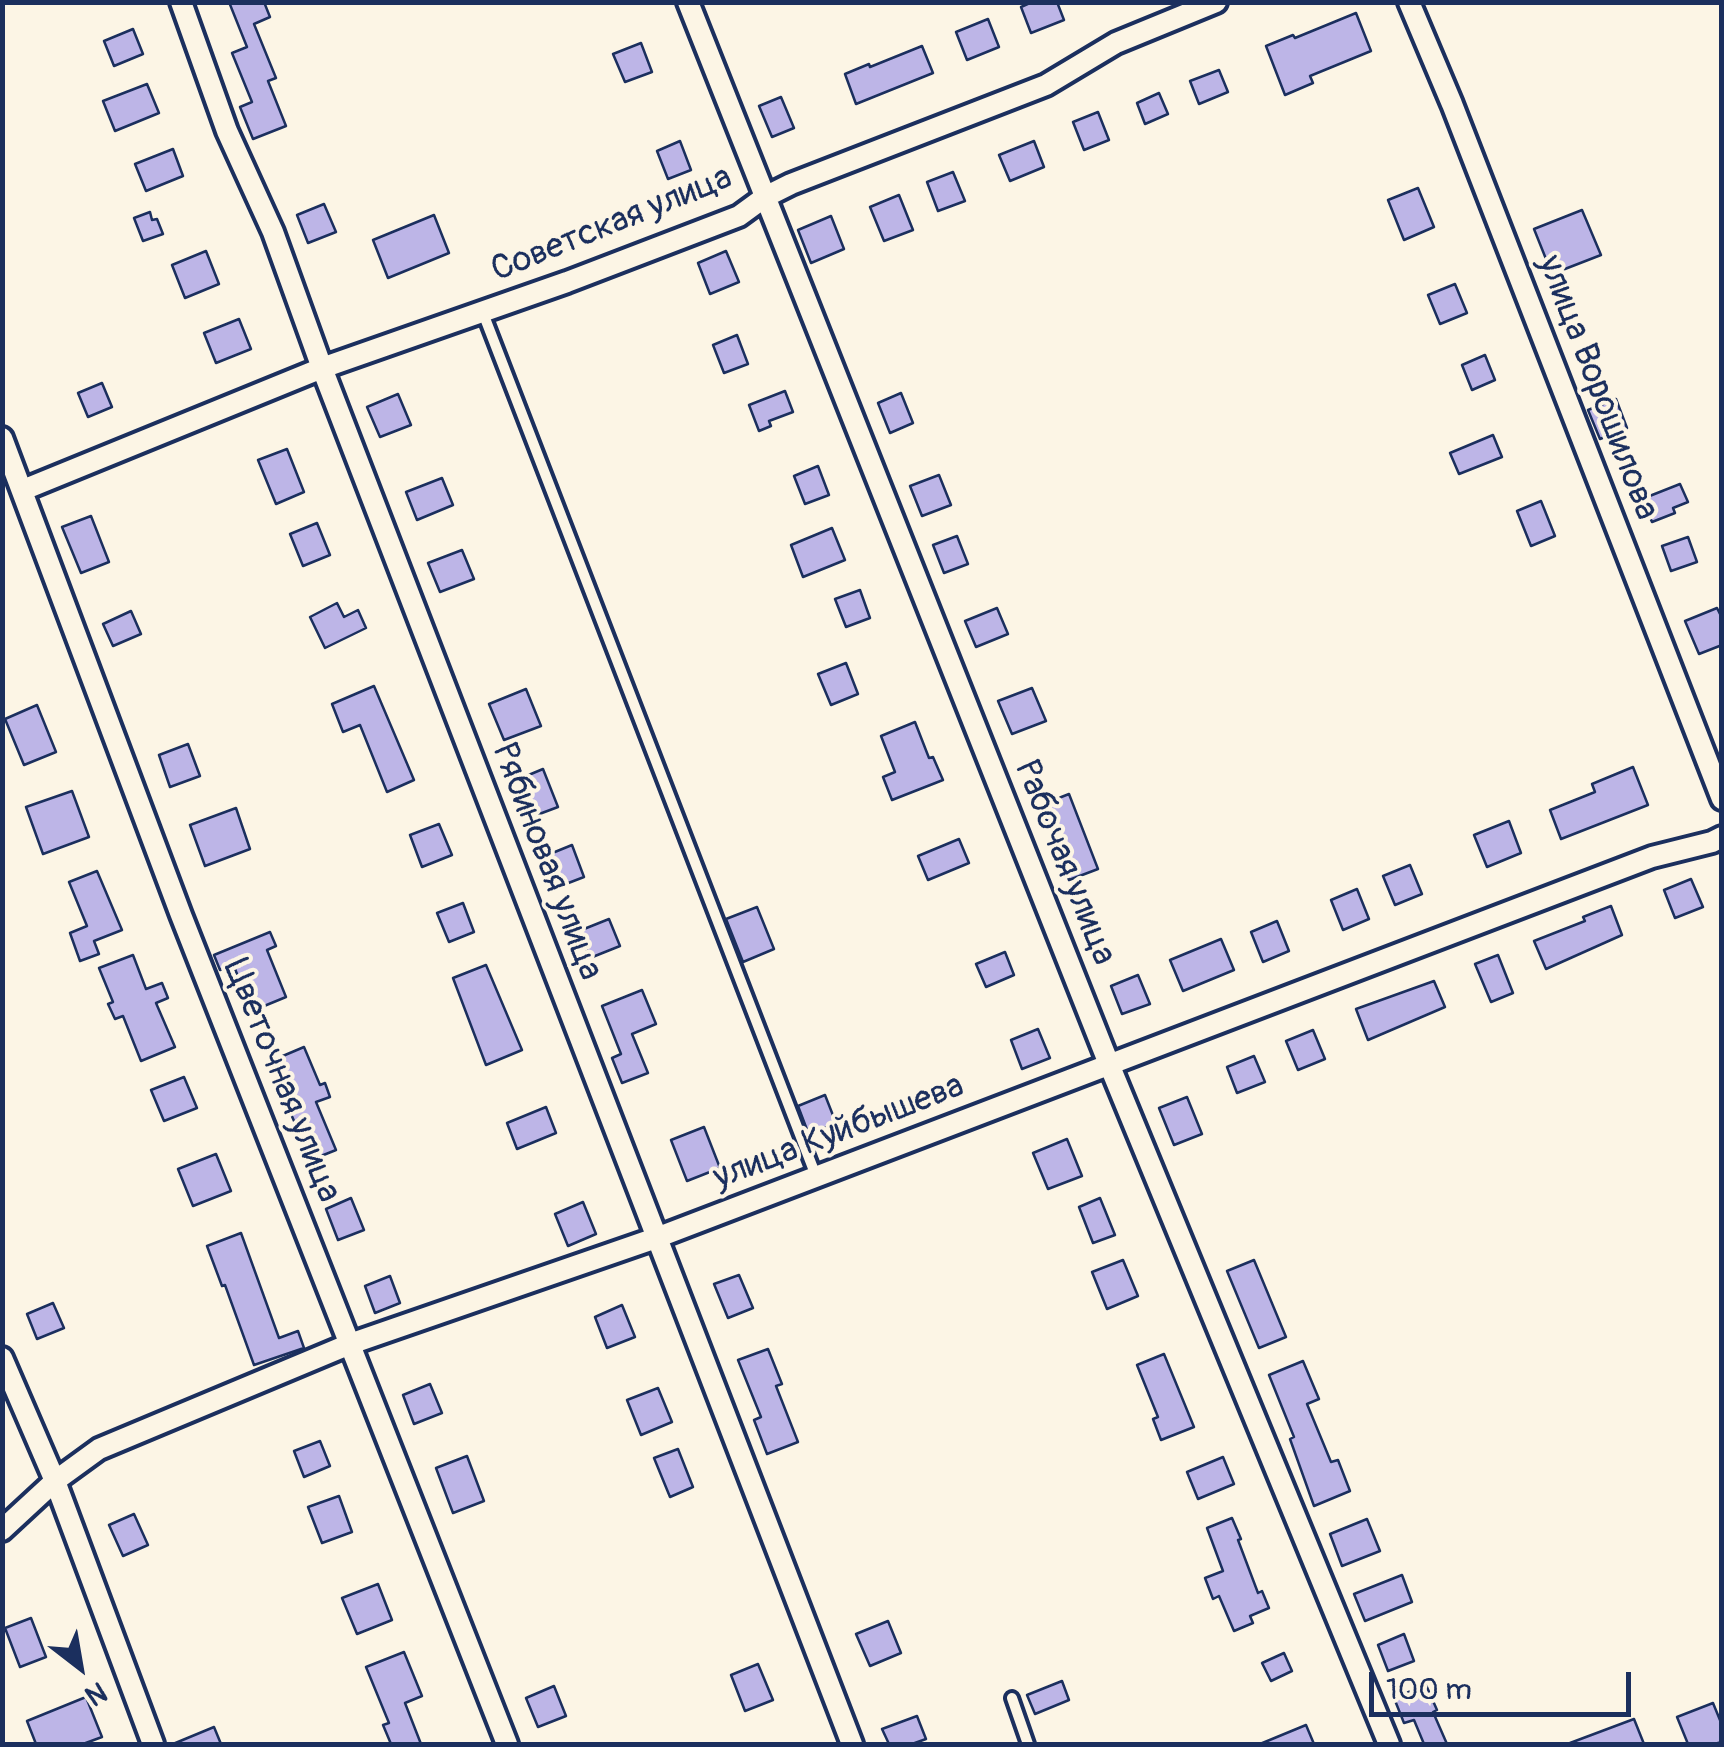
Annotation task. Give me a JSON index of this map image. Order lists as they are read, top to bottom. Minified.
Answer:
{"streets":{"street":["Советская улица","улица Ворошилова","Рябиновая улица","Рабочая улица","Цветочная улица","улица Куйбышева"]},"crossings":[["Советская улица","Рябиновая улица"],["Советская улица","Рабочая улица"],["Советская улица","Цветочная улица"],["Рябиновая улица","улица Куйбышева"],["Рабочая улица","улица Куйбышева"],["Цветочная улица","улица Куйбышева"]],"scale_bar":"100 m","north":"bottom right"}
